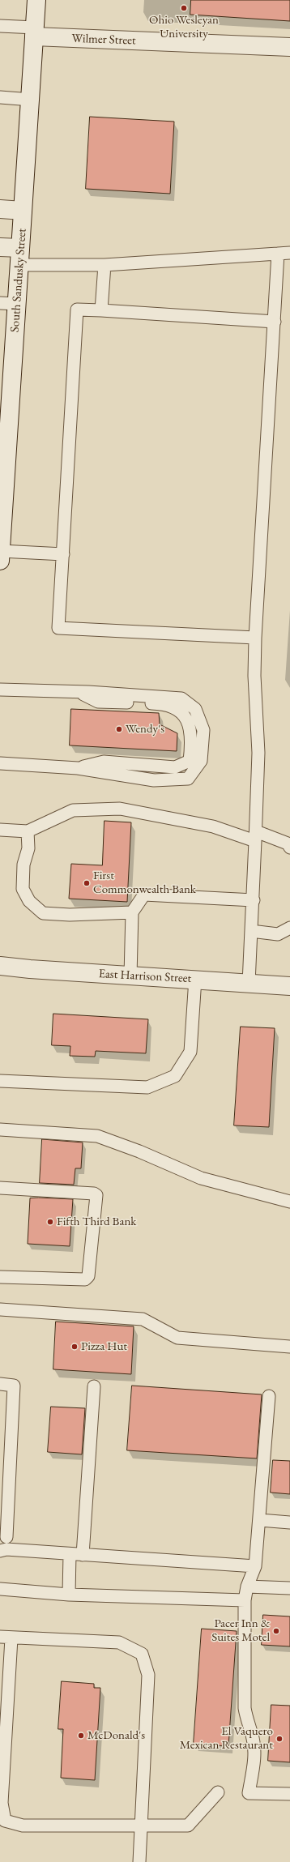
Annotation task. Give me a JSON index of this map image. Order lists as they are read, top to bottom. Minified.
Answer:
{"streets":{"street":["Wilmer Street","South Sandusky Street","East Harrison Street"]},"crossings":[["Wilmer Street","South Sandusky Street"]],"places":["Ohio Wesleyan University","Wendy's","First Commonwealth Bank","Fifth Third Bank","Pizza Hut","Pacer Inn & Suites Motel","McDonald's","El Vaquero Mexican Restaurant"]}
